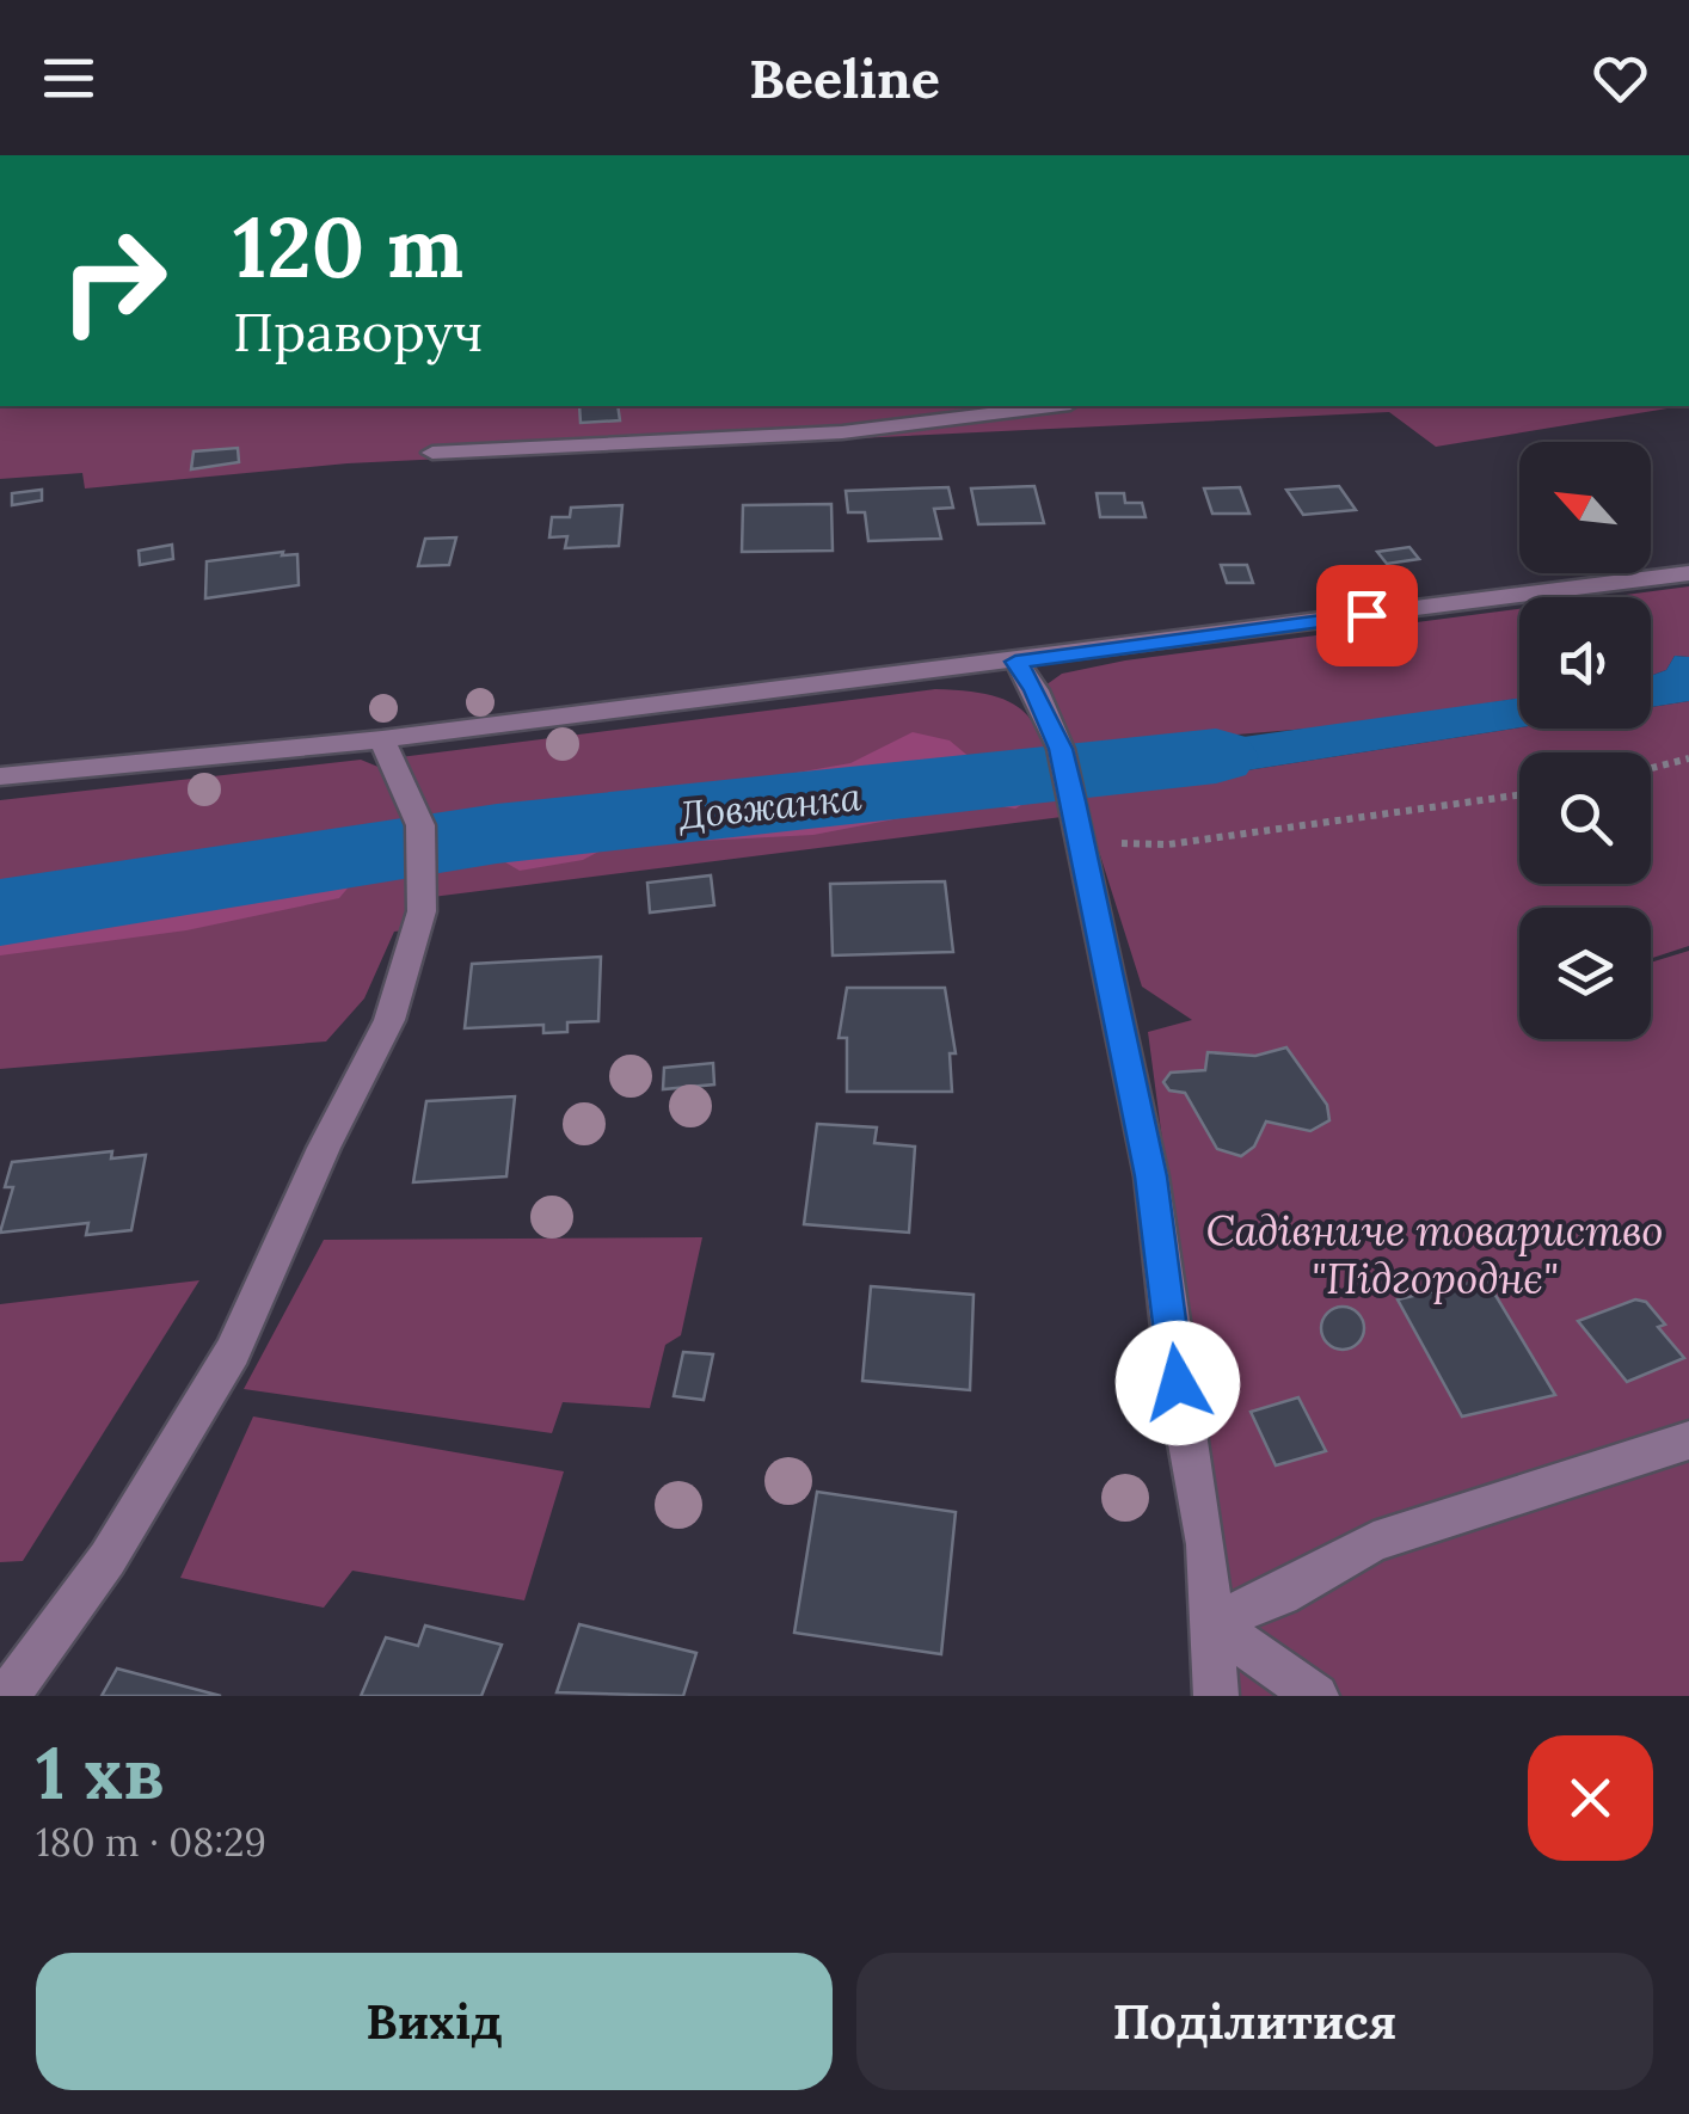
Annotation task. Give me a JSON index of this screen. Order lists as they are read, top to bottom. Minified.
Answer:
{"water":["Довжанка"],"parks":["Садівниче товариство \"Підгороднє\""],"north":"top left","page":{"header":"Beeline","turn":["120 m","Праворуч"],"heading":["1 хв","180 m · 08:29"],"buttons":["Вихід","Поділитися"]}}
